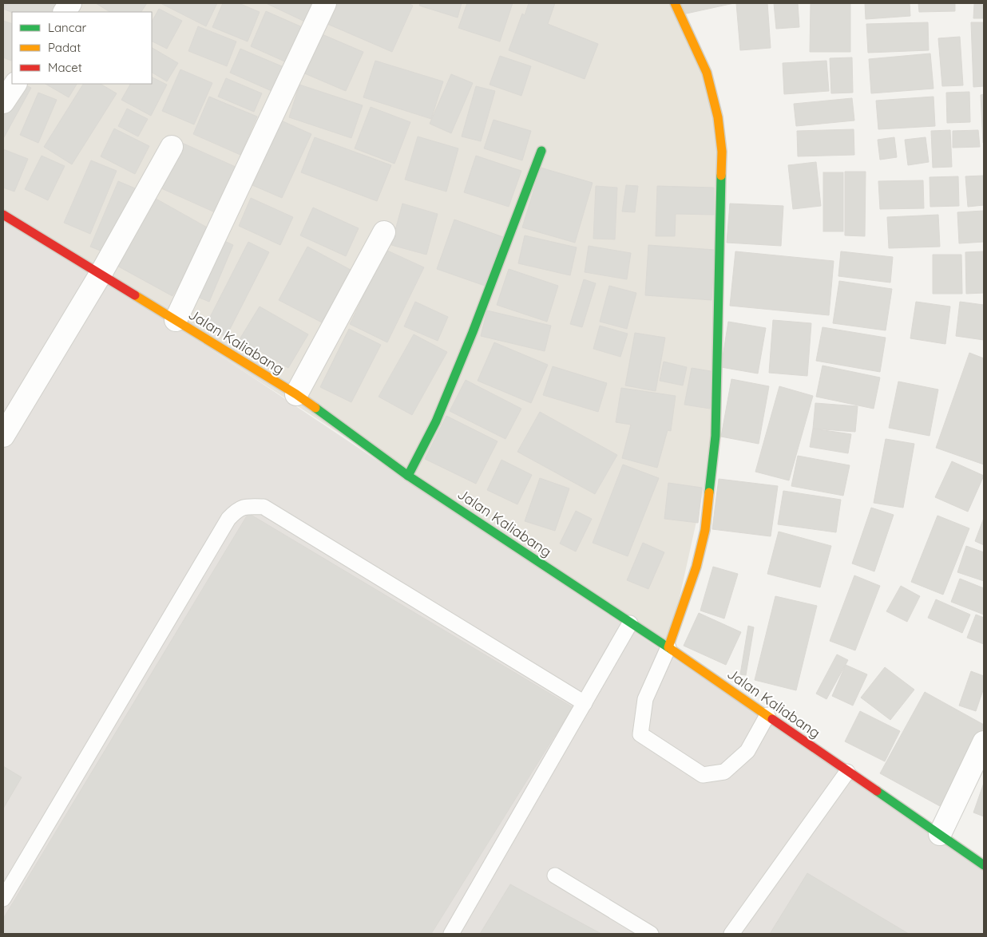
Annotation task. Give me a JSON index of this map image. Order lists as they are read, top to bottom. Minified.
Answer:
{"streets":{"main road":["Jalan Kaliabang"]},"legend":["Lancar","Padat","Macet"]}
